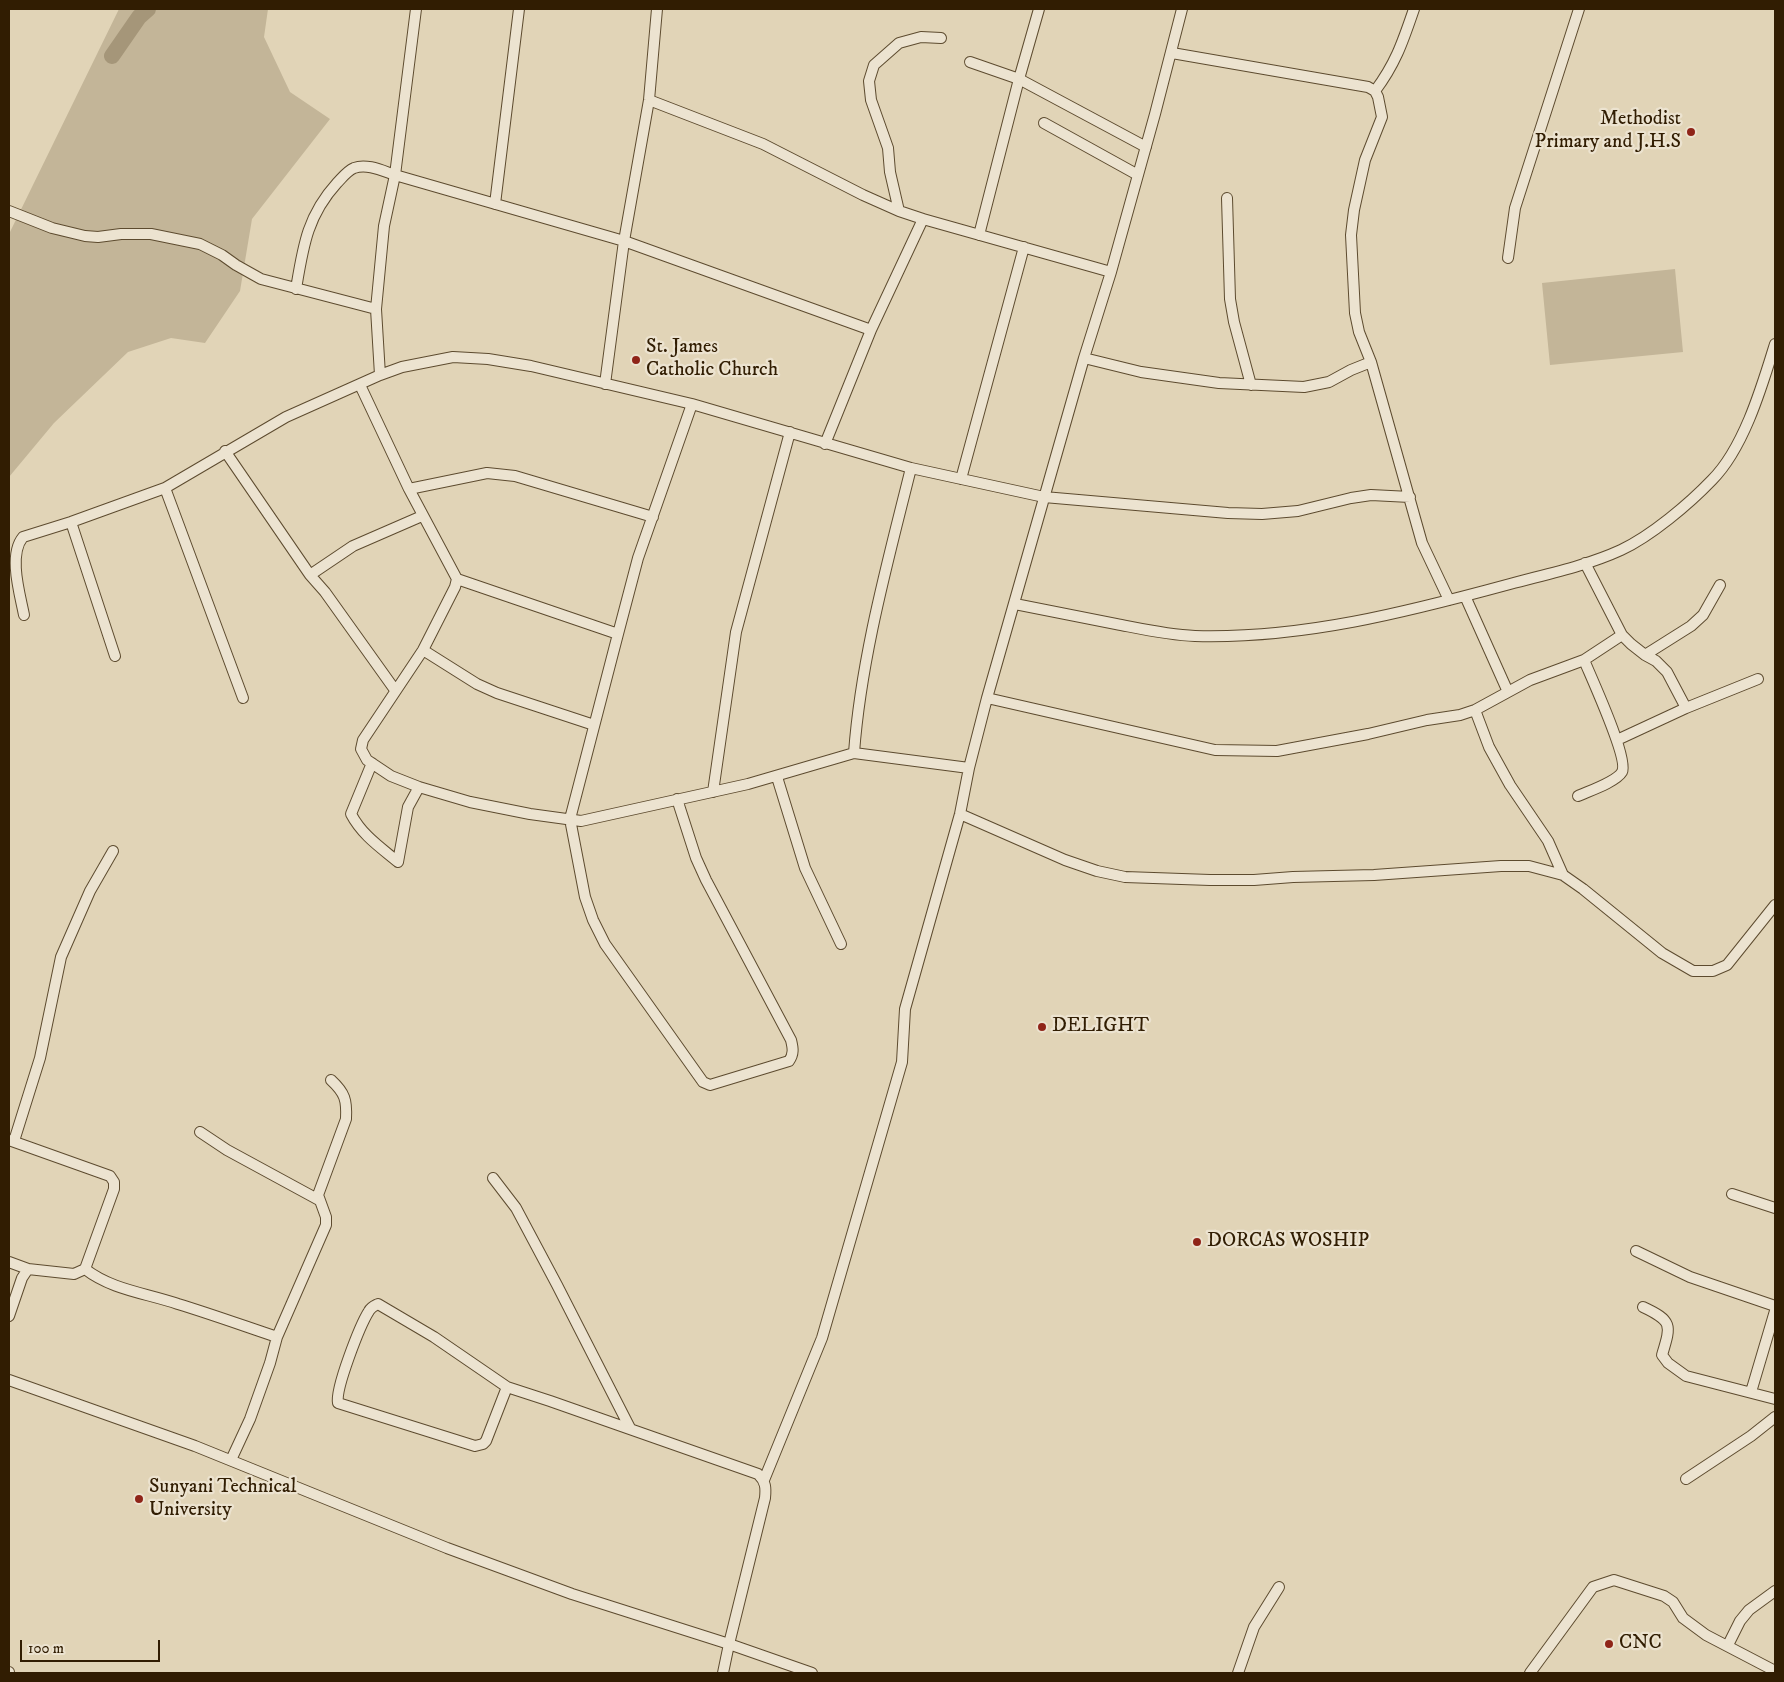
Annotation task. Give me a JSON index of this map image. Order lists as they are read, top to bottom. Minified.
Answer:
{"places":["Methodist Primary and J.H.S","St. James Catholic Church","DELIGHT","DORCAS WOSHIP","Sunyani Technical University","CNC"],"scale_bar":"100 m"}
